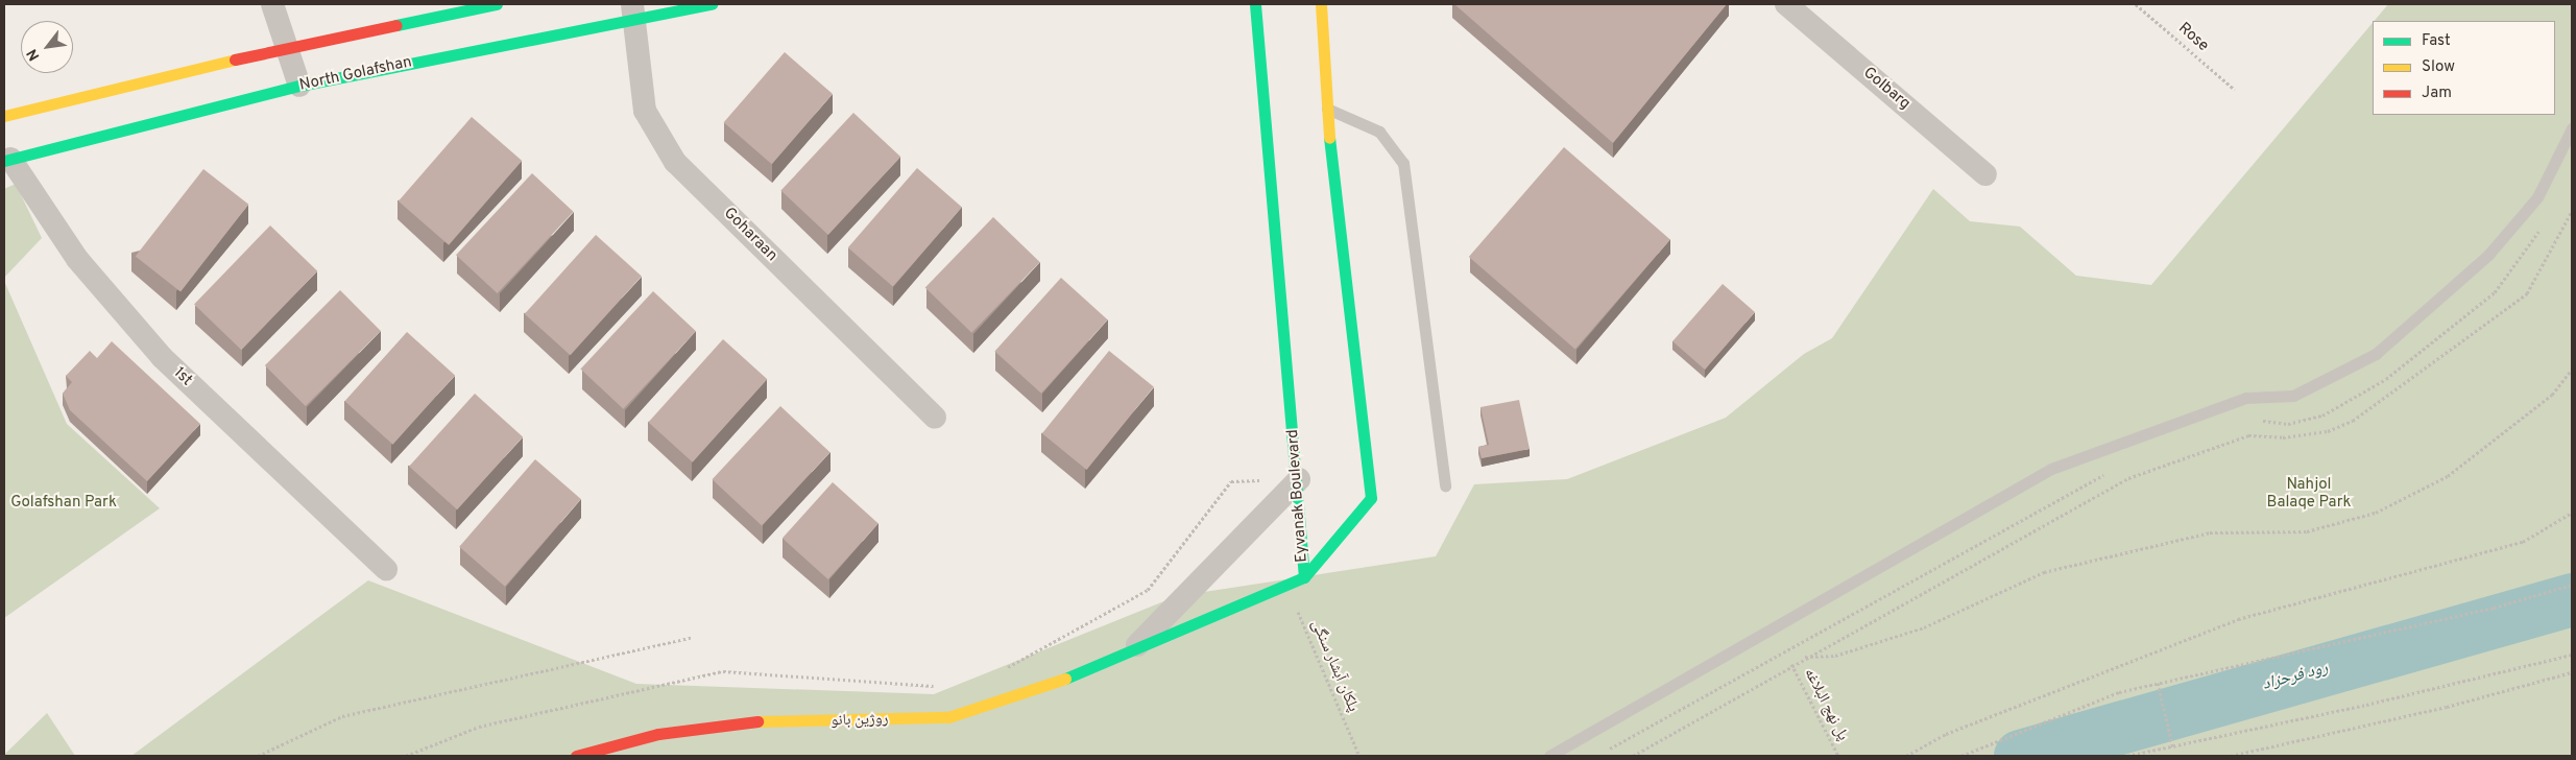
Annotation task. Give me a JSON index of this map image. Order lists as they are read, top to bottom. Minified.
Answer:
{"streets":{"main road":["North Golafshan","Eyvanak Boulevard","روژین بانو"],"street":["Golbarg","Goharaan","1st"],"path":["Rose","پلکان آبشار سنگی","پل نهج البلاغه"]},"crossings":[["North Golafshan","Goharaan"],["North Golafshan","1st"],["Eyvanak Boulevard","روژین بانو"],["پلکان آبشار سنگی","روژین بانو"]],"water":["رود فرحزاد"],"parks":["Nahjol Balaqe Park","Golafshan Park"],"legend":["Fast","Slow","Jam"],"north":"bottom left"}
